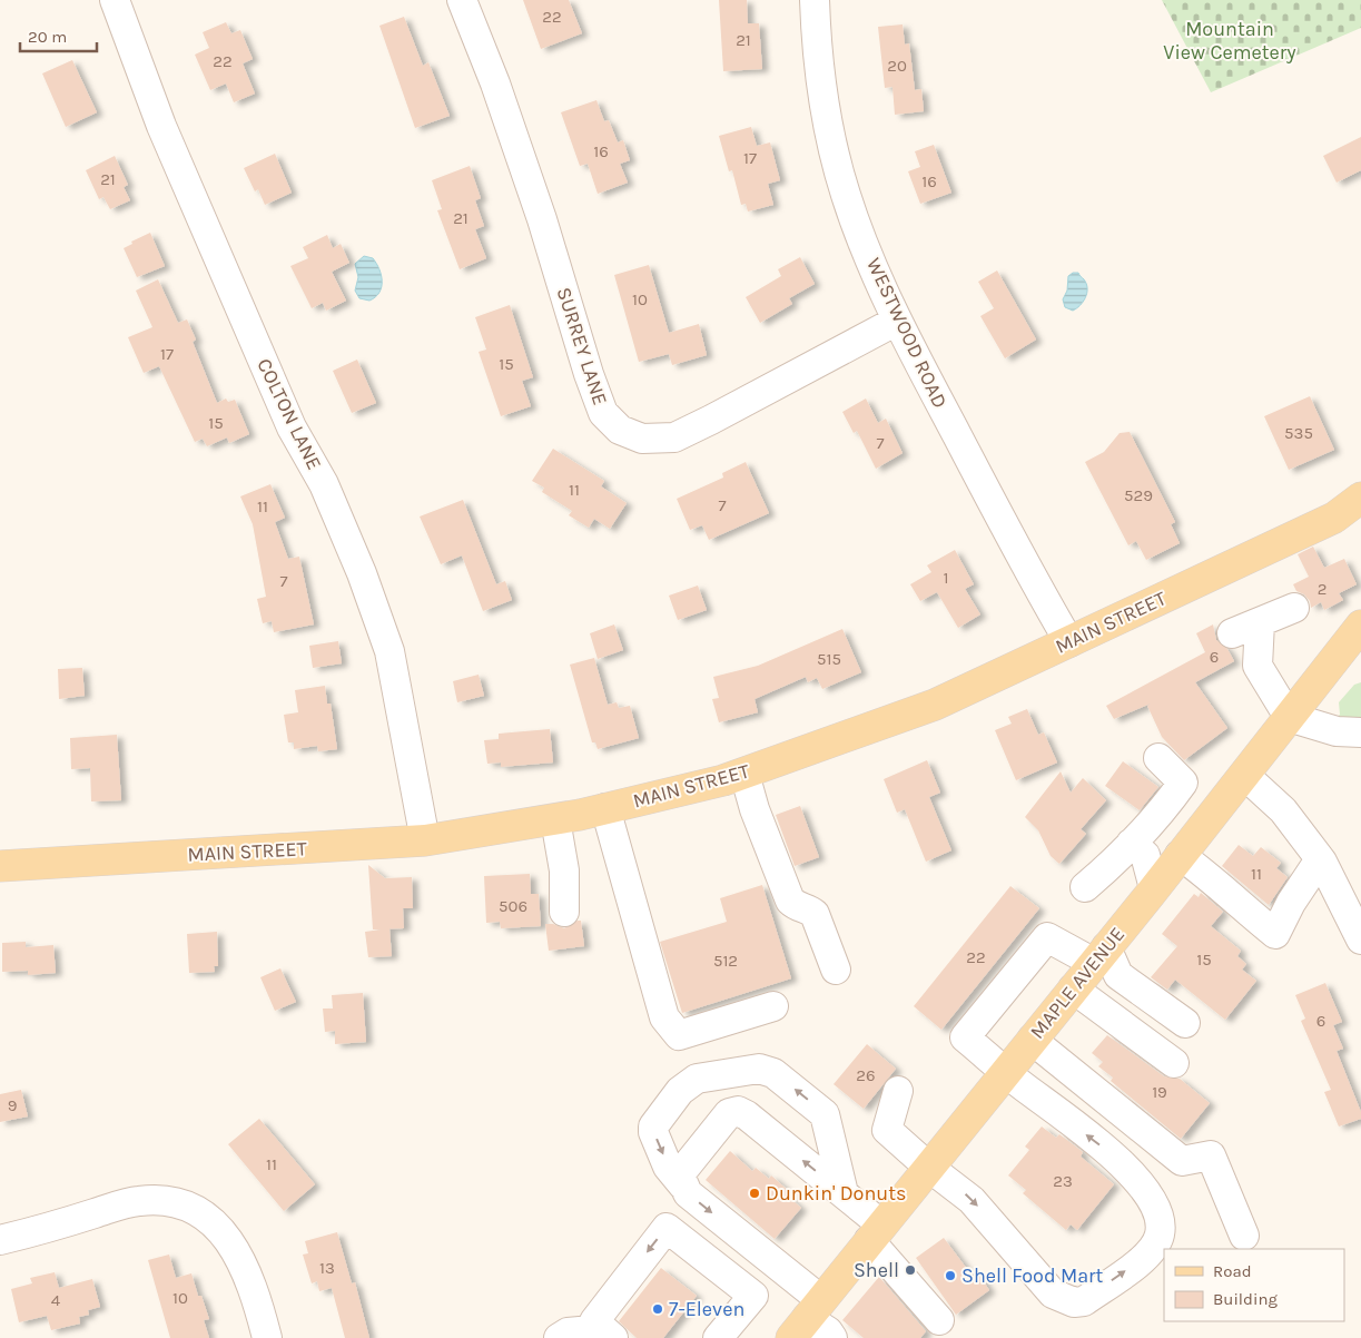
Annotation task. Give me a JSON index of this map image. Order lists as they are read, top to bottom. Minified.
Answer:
{"streets":{"main road":["MAIN STREET","MAPLE AVENUE"],"street":["WESTWOOD ROAD","SURREY LANE","COLTON LANE"]},"crossings":[["WESTWOOD ROAD","SURREY LANE"],["WESTWOOD ROAD","MAIN STREET"],["COLTON LANE","MAIN STREET"]],"parks":["Mountain View Cemetery"],"places":["Dunkin' Donuts","Shell","Shell Food Mart","7-Eleven"],"house_numbers":["22","21","22","20","16","17","21","16","21","10","17","15","15","535","7","11","529","7","11","1","7","2","6","515","11","506","22","15","512","6","26","19","9","11","23","13","10","4"],"legend":["Road","Building"],"scale_bar":"20 m"}
